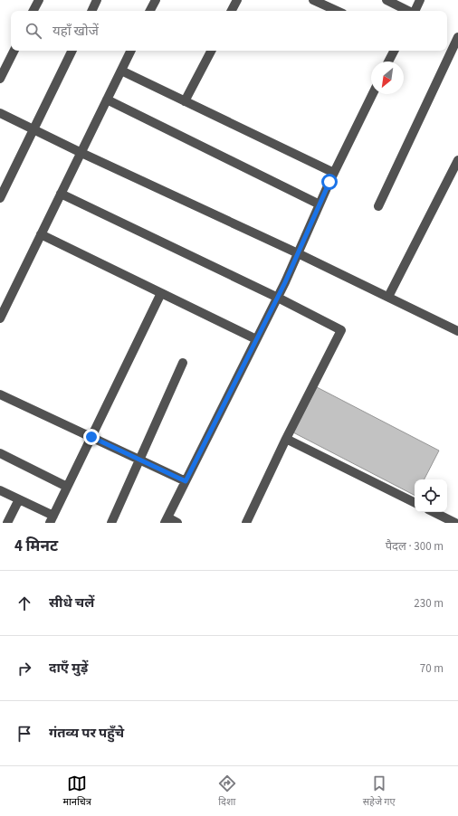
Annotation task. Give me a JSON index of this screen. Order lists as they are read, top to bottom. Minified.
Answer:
{"north":"bottom left","page":{"search":"यहाँ खोजें","heading":["4 मिनट","पैदल · 300 m"],"list":[["सीधे चलें","230 m"],["दाएँ मुड़ें","70 m"],"गंतव्य पर पहुँचे"],"nav":["मानचित्र","दिशा","सहेजे गए"]}}
